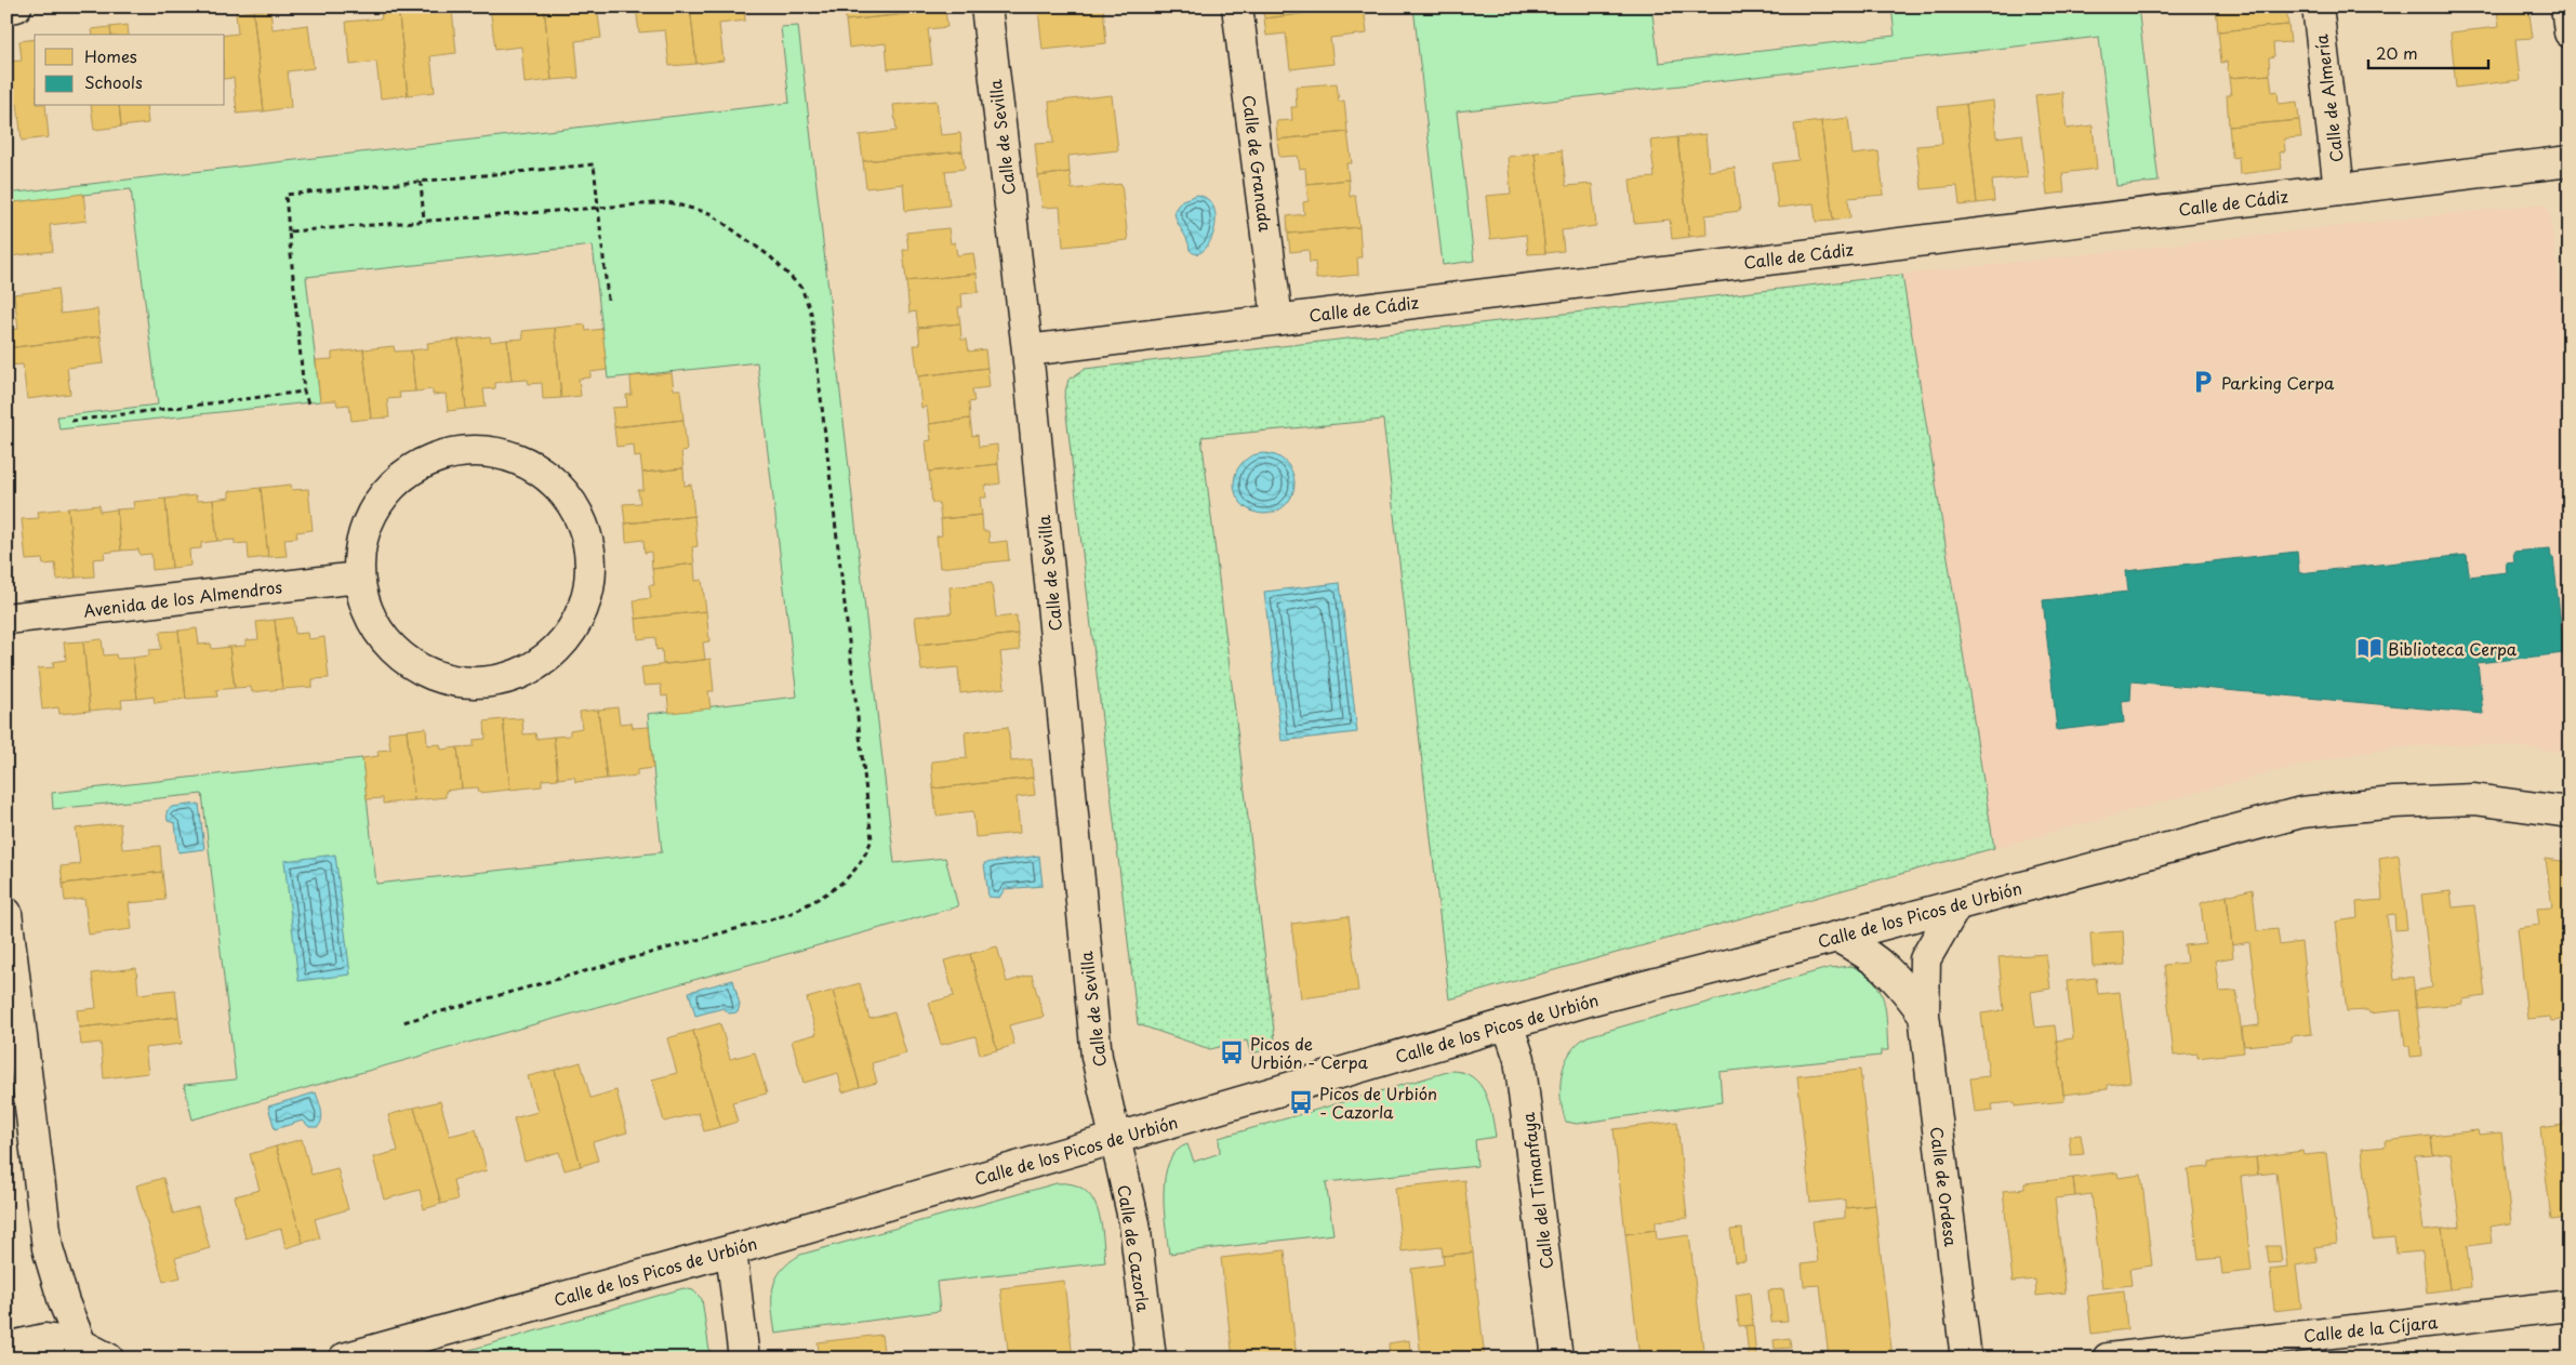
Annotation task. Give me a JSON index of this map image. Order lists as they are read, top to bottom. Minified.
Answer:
{"streets":{"street":["Calle de Almería","Calle de Sevilla","Calle de Granada","Calle de Cádiz","Avenida de los Almendros","Calle de los Picos de Urbión","Calle de Ordesa","Calle del Timanfaya","Calle de Cazorla","Calle de la Cíjara"]},"crossings":[["Calle de Almería","Calle de Cádiz"],["Calle de Sevilla","Calle de Cádiz"],["Calle de Sevilla","Calle de los Picos de Urbión"],["Calle de Sevilla","Calle de Cazorla"],["Calle de Granada","Calle de Cádiz"],["Calle de los Picos de Urbión","Calle de Ordesa"],["Calle de los Picos de Urbión","Calle del Timanfaya"],["Calle de los Picos de Urbión","Calle de Cazorla"]],"places":{"parking":["Parking Cerpa"],"library":["Biblioteca Cerpa"],"bus stop":["Picos de Urbión - Cerpa","Picos de Urbión - Cazorla"]},"legend":["Homes","Schools"],"scale_bar":"20 m"}
